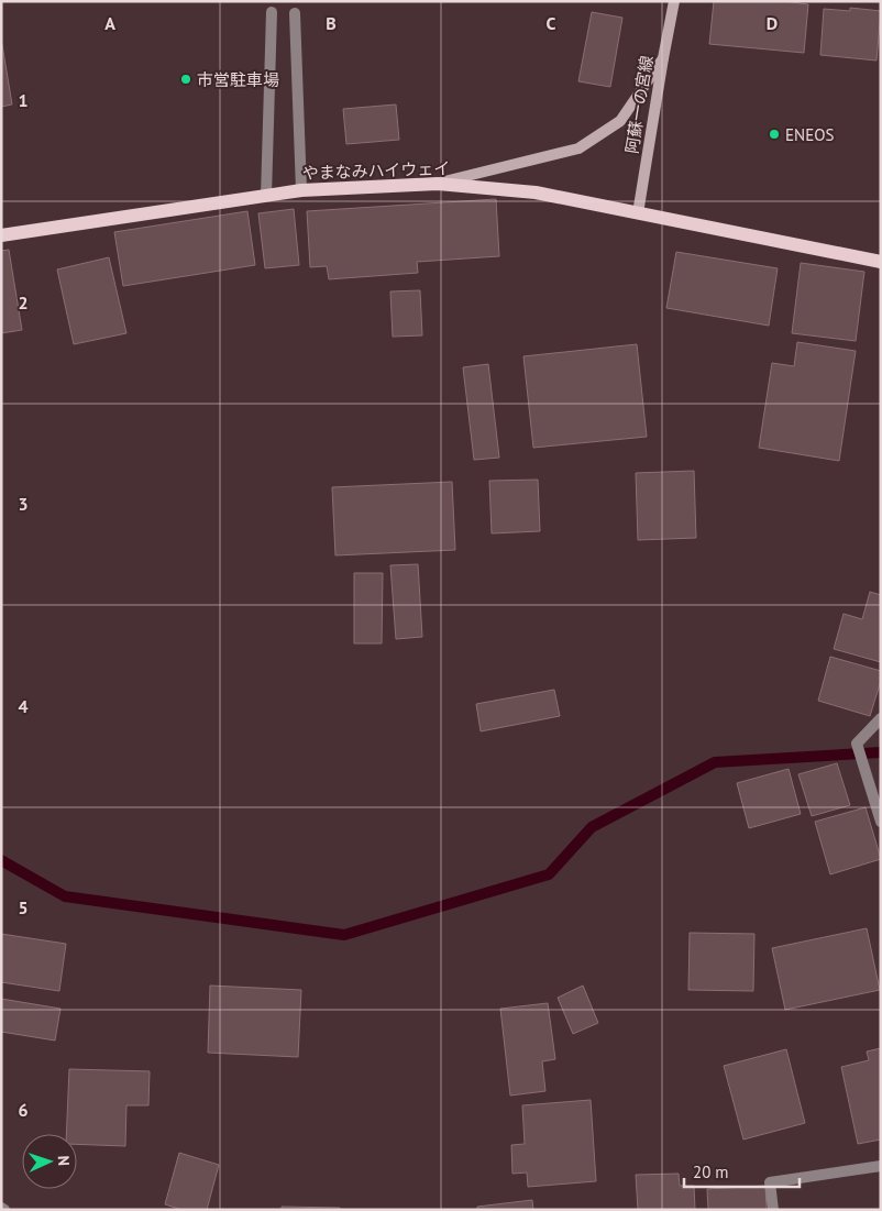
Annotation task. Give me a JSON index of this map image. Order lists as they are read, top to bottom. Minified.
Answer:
{"streets":{"main road":["阿蘇一の宮線","やまなみハイウェイ"]},"crossings":[["阿蘇一の宮線","やまなみハイウェイ"]],"places":["市営駐車場","ENEOS"],"scale_bar":"20 m","north":"right","grid":{"columns":["A","B","C","D"],"rows":["1","2","3","4","5","6"]}}
